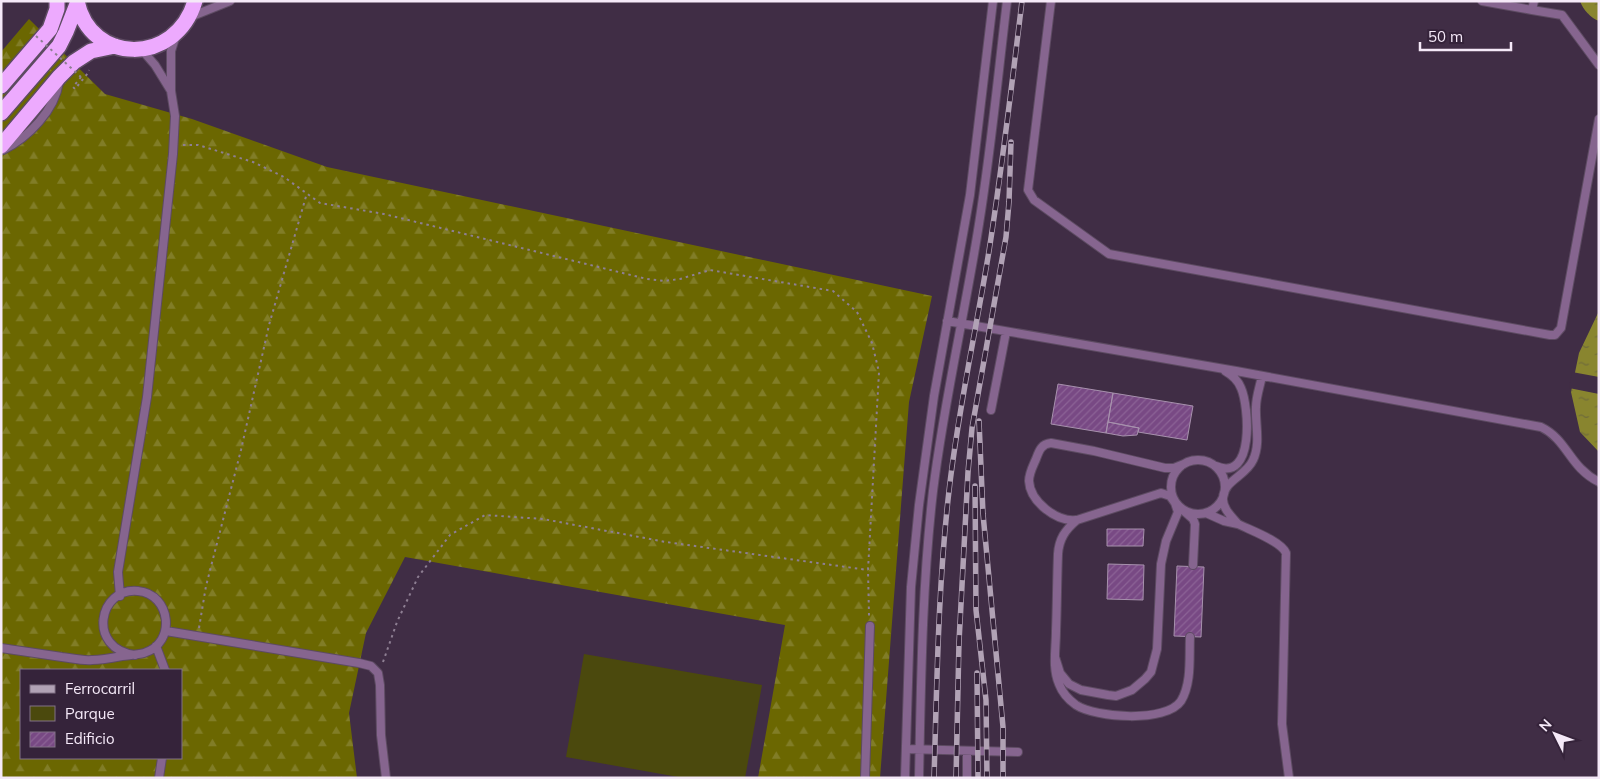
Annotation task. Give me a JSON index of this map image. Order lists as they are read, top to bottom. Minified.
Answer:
{"legend":["Ferrocarril","Parque","Edificio"],"scale_bar":"50 m","north":"top left"}
